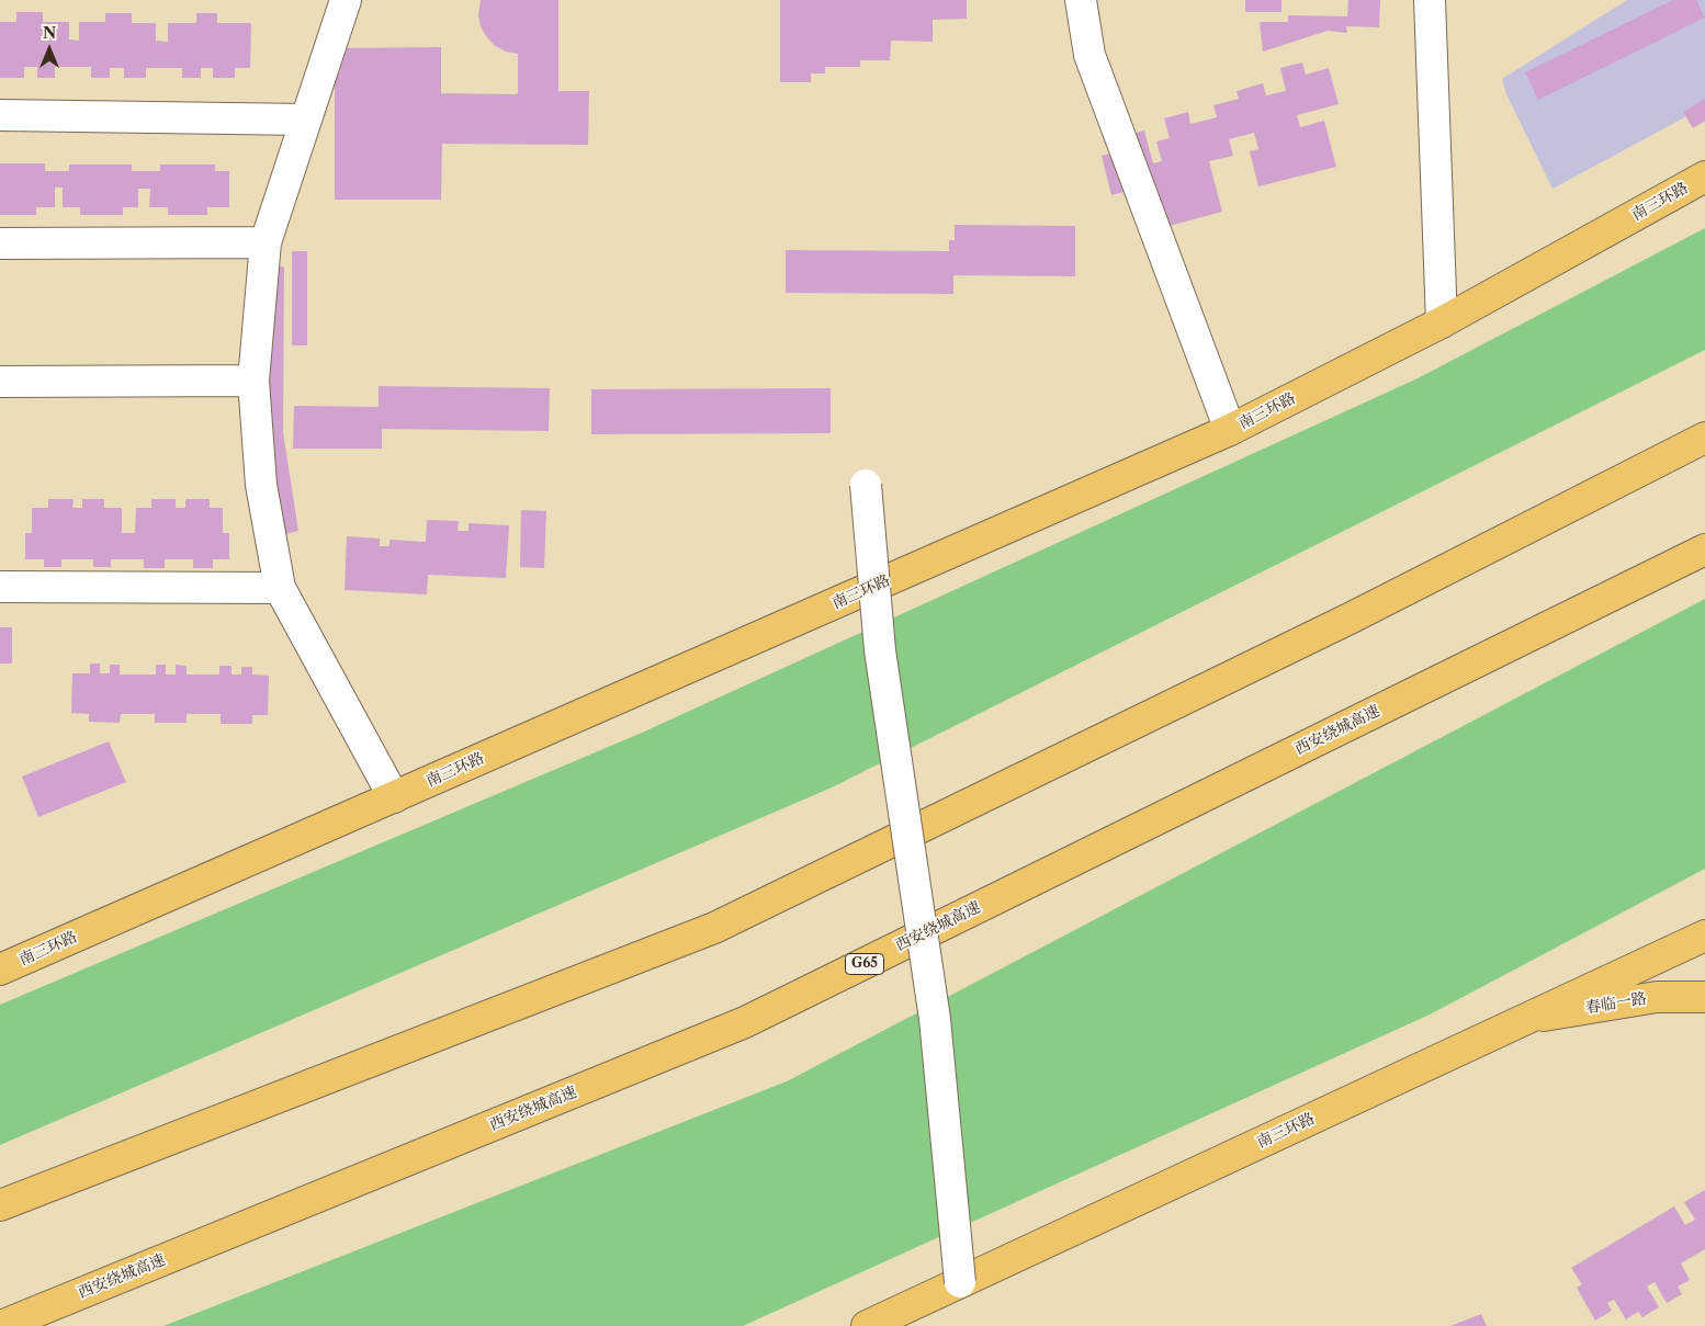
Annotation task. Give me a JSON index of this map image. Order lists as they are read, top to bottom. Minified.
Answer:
{"streets":{"main road":["南三环路","西安绕城高速","G65","春临一路"]},"crossings":[["南三环路","春临一路"]],"north":"top"}
